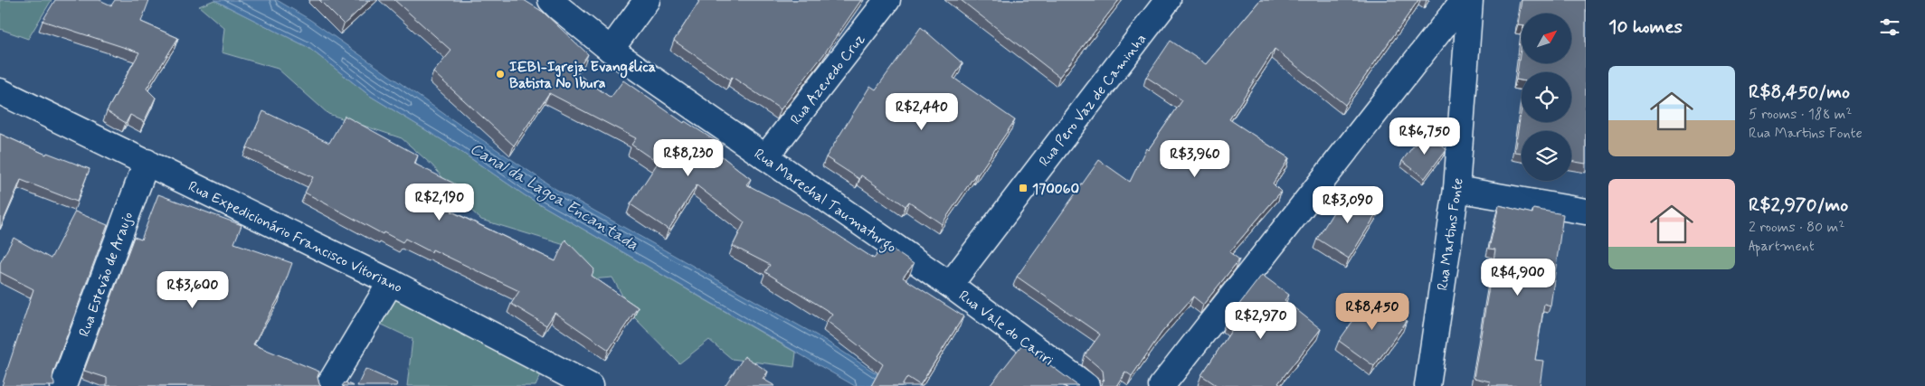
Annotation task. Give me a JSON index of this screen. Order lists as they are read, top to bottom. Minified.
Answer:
{"streets":{"street":["Rua Azevedo Cruz","Rua Pero Vaz de Caminha","Rua Marechal Taumaturgo","Rua Martins Fonte","Rua Expedicionário Francisco Vitoriano","Rua Estevão de Araujo","Rua Vale do Cariri"]},"crossings":[["Rua Azevedo Cruz","Rua Marechal Taumaturgo"],["Rua Pero Vaz de Caminha","Rua Marechal Taumaturgo"],["Rua Pero Vaz de Caminha","Rua Vale do Cariri"],["Rua Marechal Taumaturgo","Rua Vale do Cariri"],["Rua Expedicionário Francisco Vitoriano","Rua Estevão de Araujo"]],"water":["Canal da Lagoa Encantada"],"places":{"other":["IEBI-Igreja Evangélica Batista No Ibura"],"transit":["170060"]},"north":"top right","page":{"heading":"10 homes","list":[{"name":"R$8,450/mo","note":"5 rooms · 188 m² · Rua Martins Fonte"},{"name":"R$2,970/mo","note":"2 rooms · 80 m² · Apartment"}],"price":["R$2,440","R$6,750","R$8,230","R$3,960","R$2,190","R$3,090","R$4,900","R$3,600","R$8,450","R$2,970"]}}
